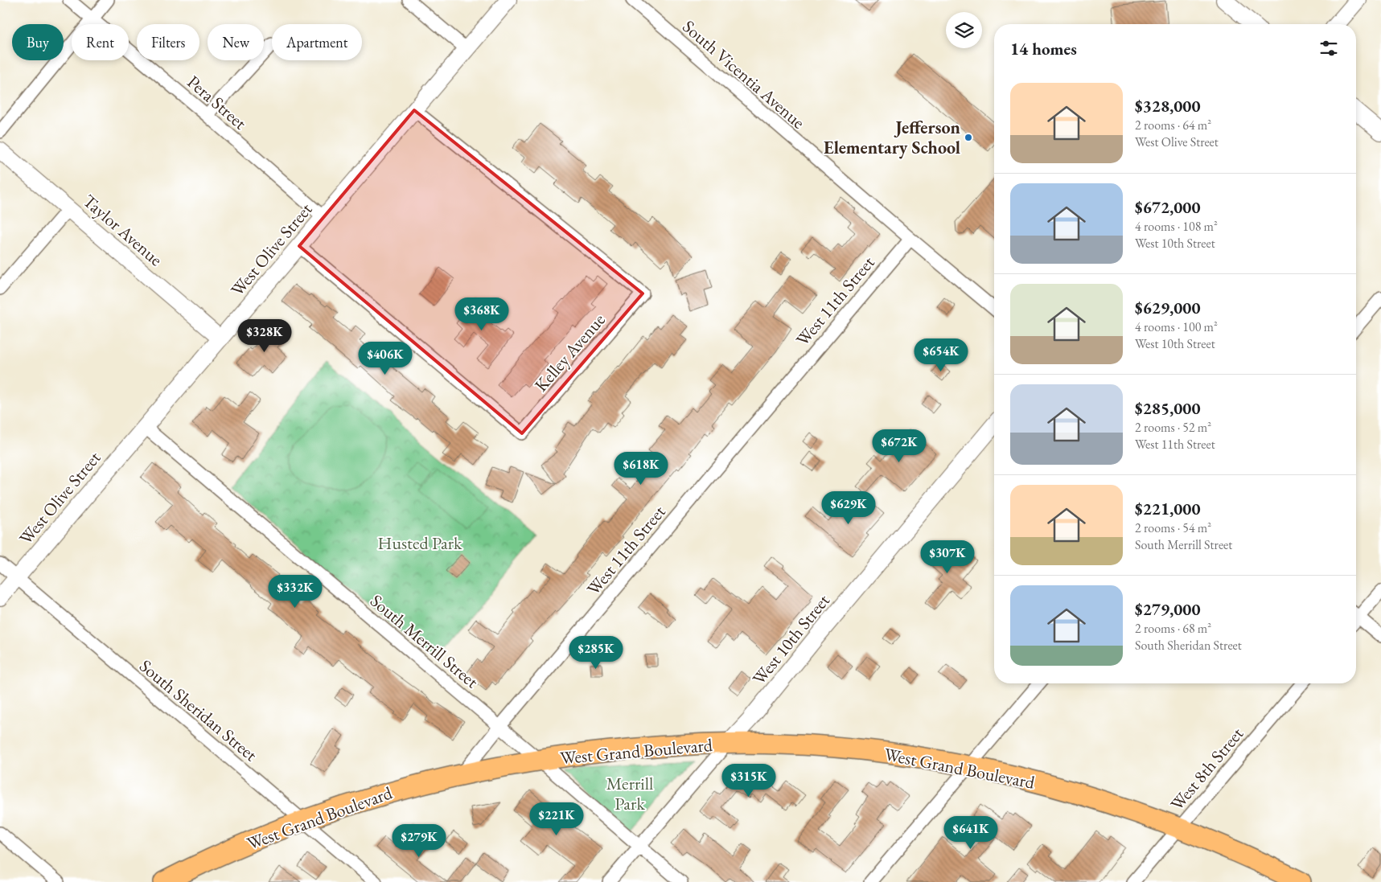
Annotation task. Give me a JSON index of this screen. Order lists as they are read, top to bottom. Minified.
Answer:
{"streets":{"main road":["West Grand Boulevard"],"street":["South Vicentia Avenue","Pera Street","Taylor Avenue","West Olive Street","West 11th Street","Kelley Avenue","West 10th Street","South Merrill Street","South Sheridan Street","West 8th Street"]},"crossings":[["South Vicentia Avenue","West 11th Street"],["Pera Street","West Olive Street"],["Taylor Avenue","West Olive Street"],["West Olive Street","Kelley Avenue"],["West Olive Street","South Merrill Street"],["West Olive Street","South Sheridan Street"],["West 11th Street","South Merrill Street"],["West 11th Street","West Grand Boulevard"],["West 10th Street","South Merrill Street"],["West 10th Street","West Grand Boulevard"],["South Merrill Street","West Grand Boulevard"],["South Sheridan Street","West Grand Boulevard"],["West Grand Boulevard","West 8th Street"]],"parks":["Husted Park","Merrill Park"],"places":["Jefferson Elementary School"],"page":{"chip":["Buy","Rent","Filters","New","Apartment"],"heading":"14 homes","list":[{"name":"$328,000","note":"2 rooms · 64 m² · West Olive Street"},{"name":"$672,000","note":"4 rooms · 108 m² · West 10th Street"},{"name":"$629,000","note":"4 rooms · 100 m² · West 10th Street"},{"name":"$285,000","note":"2 rooms · 52 m² · West 11th Street"},{"name":"$221,000","note":"2 rooms · 54 m² · South Merrill Street"},{"name":"$279,000","note":"2 rooms · 68 m² · South Sheridan Street"}],"price":["$368K","$328K","$654K","$406K","$672K","$618K","$629K","$307K","$332K","$285K","$315K","$221K","$641K","$279K"]}}
